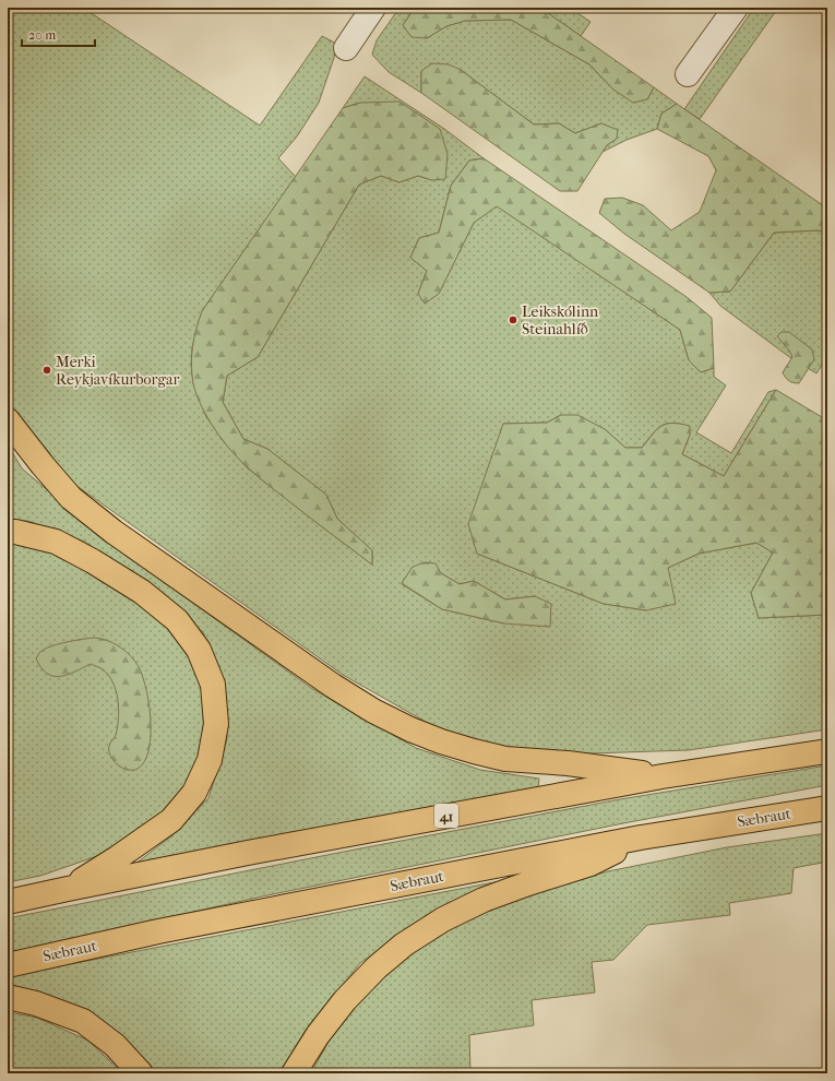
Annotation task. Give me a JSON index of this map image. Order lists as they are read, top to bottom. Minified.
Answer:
{"streets":{"highway":["41","Sæbraut"]},"places":["Leikskólinn Steinahlíð","Merki Reykjavíkurborgar"],"scale_bar":"20 m"}
